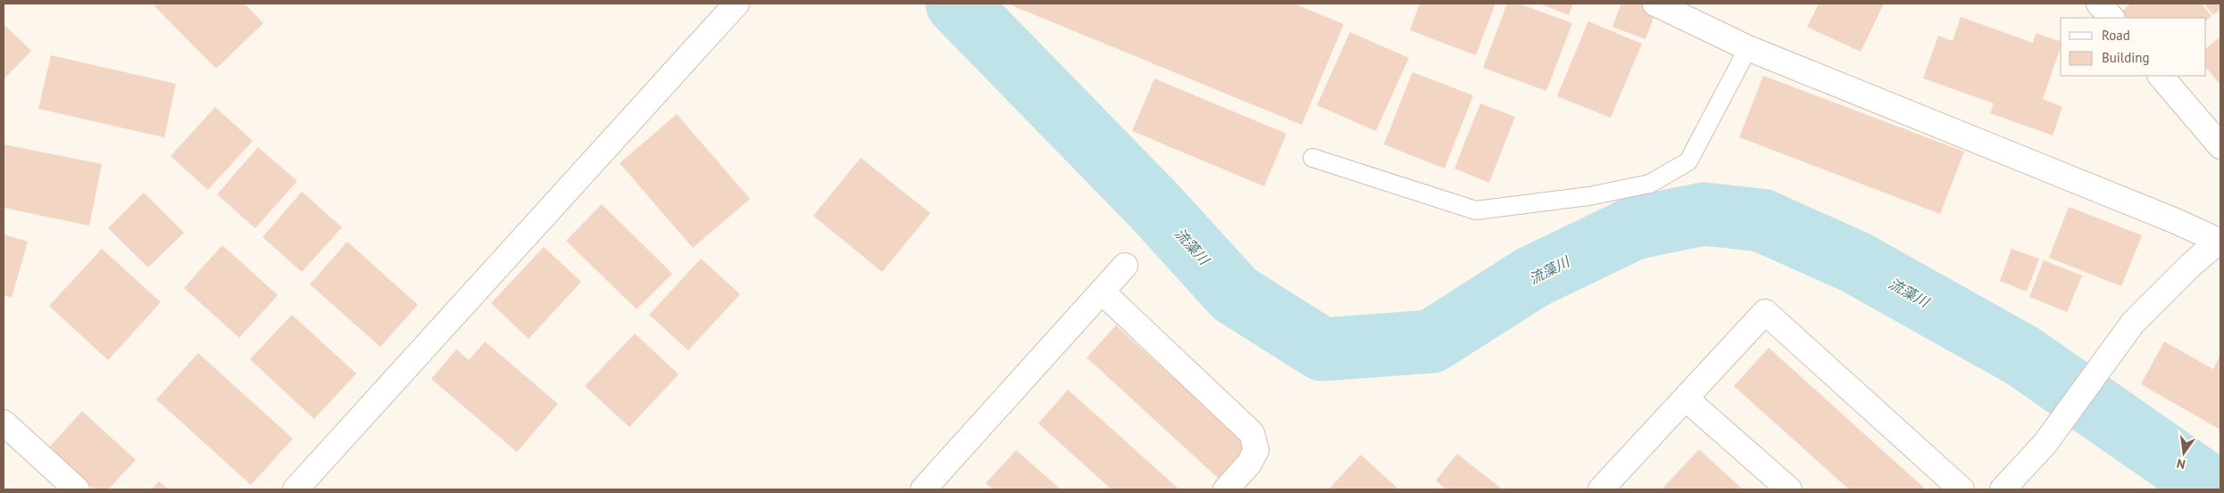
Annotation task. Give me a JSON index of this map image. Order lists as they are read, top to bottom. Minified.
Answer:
{"water":["流藻川"],"legend":["Road","Building"],"north":"bottom"}
